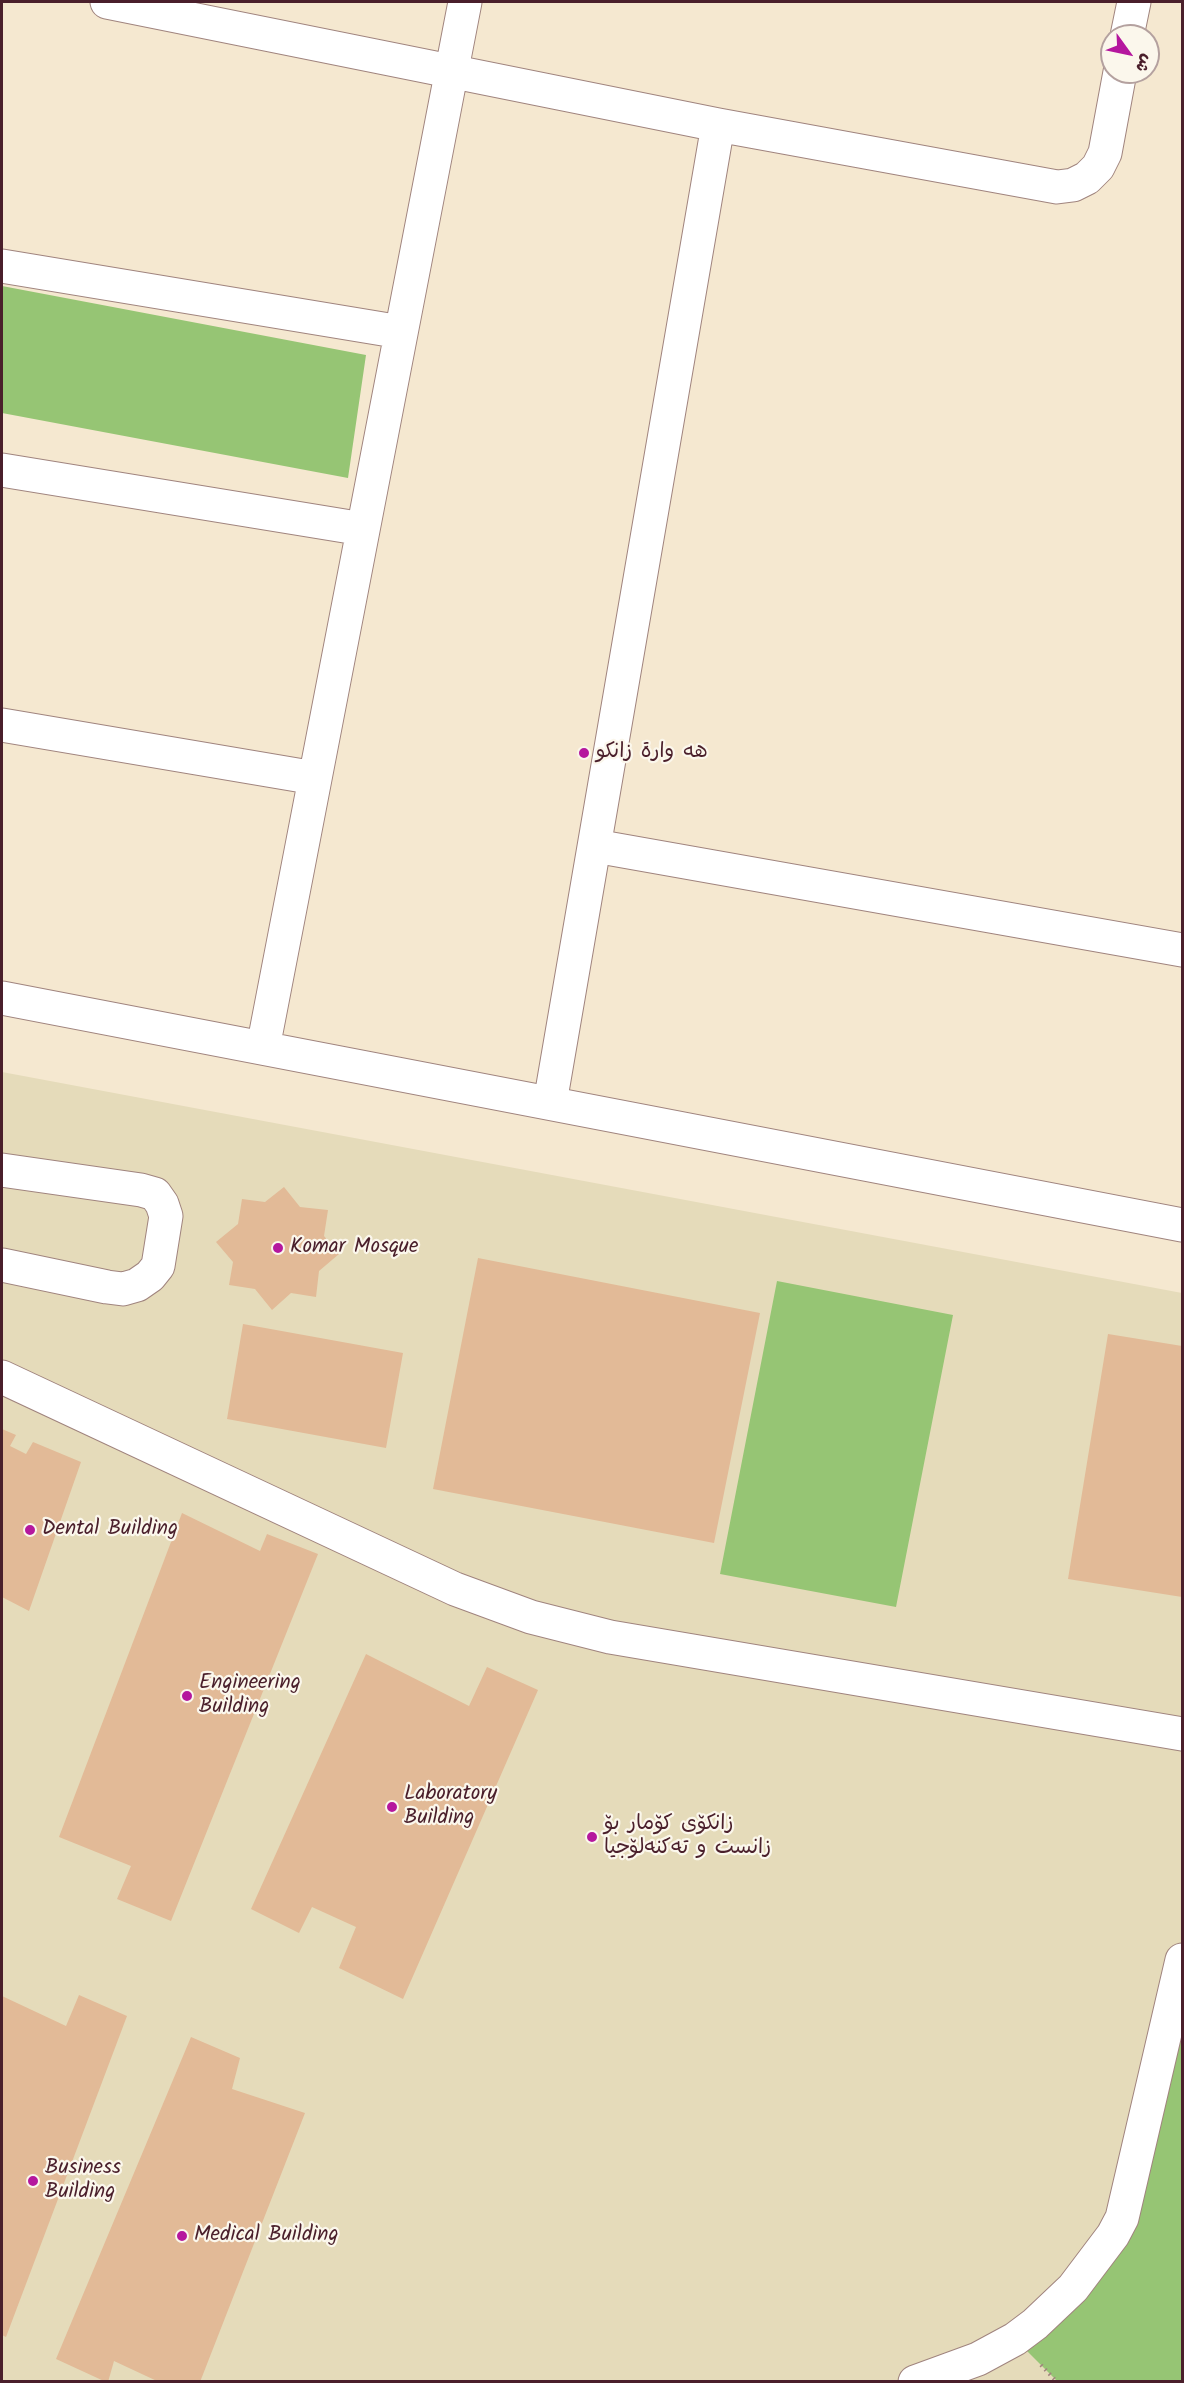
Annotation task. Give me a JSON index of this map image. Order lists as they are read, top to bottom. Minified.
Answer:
{"places":["هه وارة زانكو","Komar Mosque","Dental Building","Engineering Building","Laboratory Building","زانکۆی کۆمار بۆ زانست و تەکنەلۆجیا","Business Building","Medical Building"],"north":"bottom right"}
